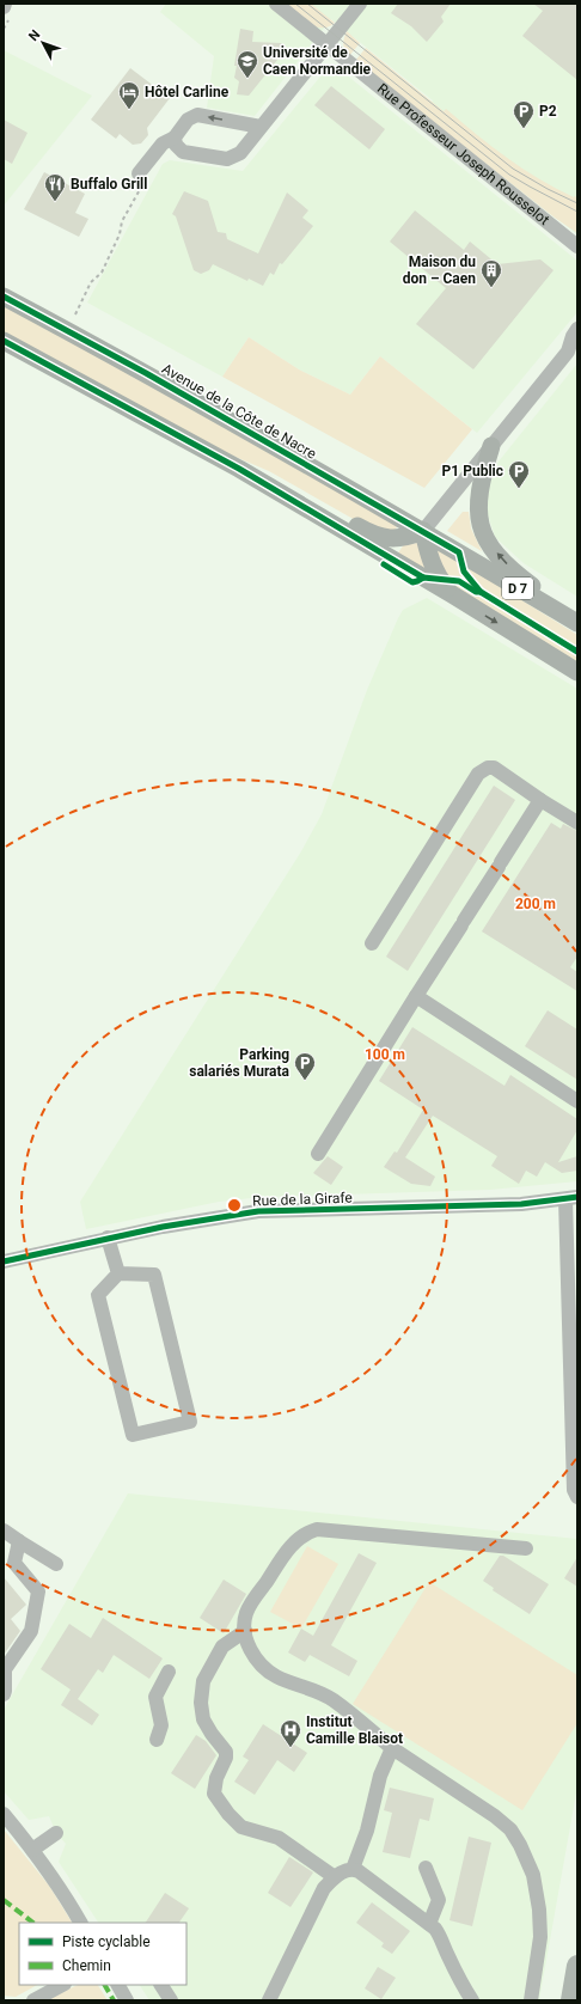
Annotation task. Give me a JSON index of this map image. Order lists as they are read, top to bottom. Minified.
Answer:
{"streets":{"main road":["Avenue de la Côte de Nacre","D 7"],"street":["Rue Professeur Joseph Rousselot","Rue de la Girafe"]},"places":{"school or university":["Université de Caen Normandie"],"hotel":["Hôtel Carline"],"parking":["P2","P1 Public","Parking salariés Murata"],"restaurant":["Buffalo Grill"],"building":["Maison du don – Caen"],"hospital":["Institut Camille Blaisot"]},"legend":["Piste cyclable","Chemin"],"north":"top left","rings":["200 m","100 m"]}
